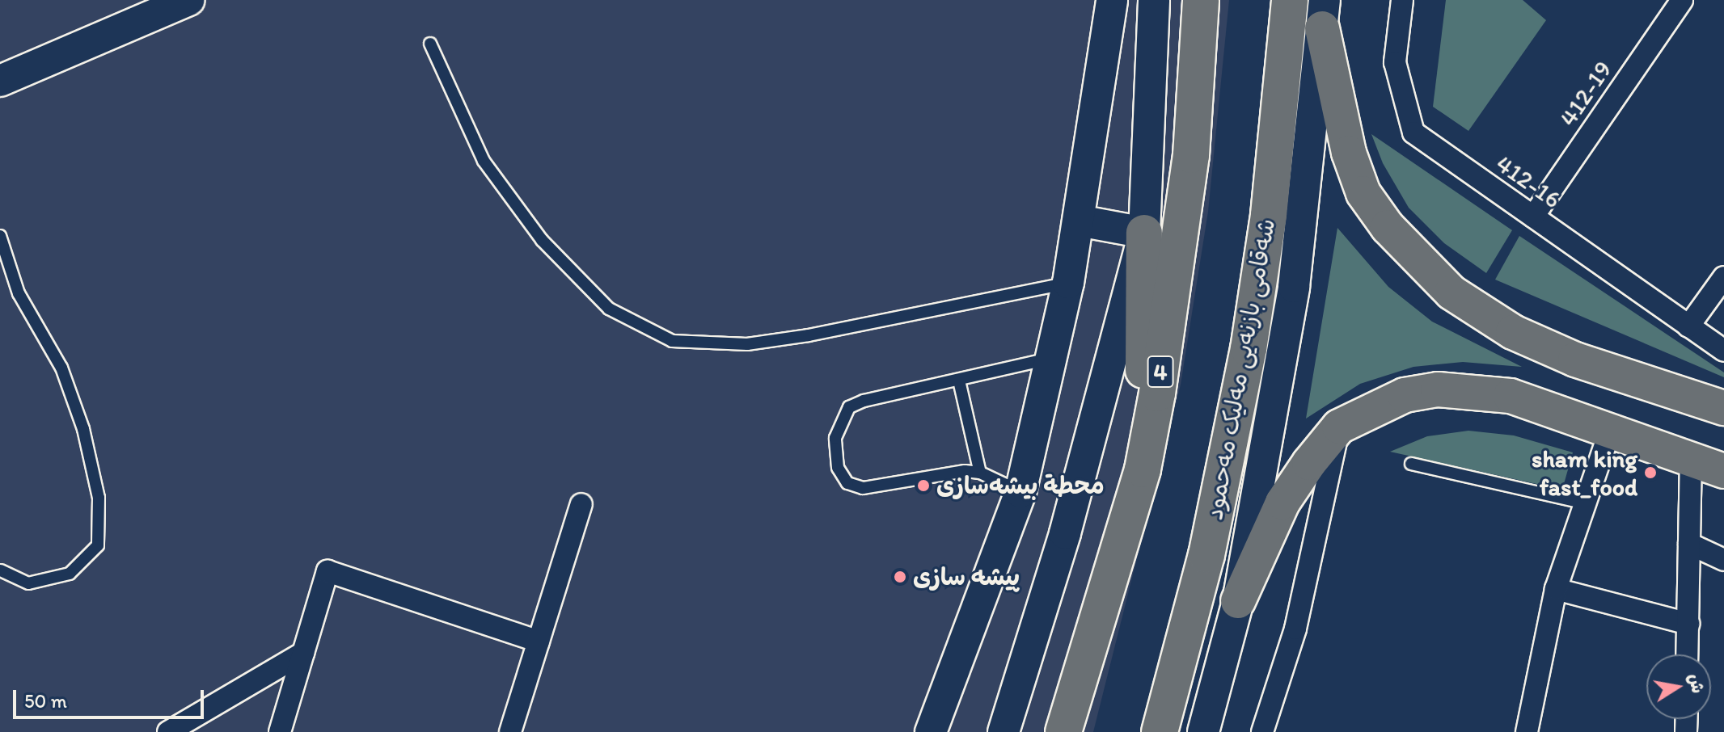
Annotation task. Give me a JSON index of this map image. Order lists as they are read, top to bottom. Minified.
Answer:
{"streets":{"highway":["شەقامی بازنەیی مەلیک مەحمود","4"],"street":["412-19","412-16"]},"crossings":[["412-19","412-16"]],"places":["sham king fast_food","محطة بیشەسازی","پیشه سازی"],"scale_bar":"50 m","north":"right"}
